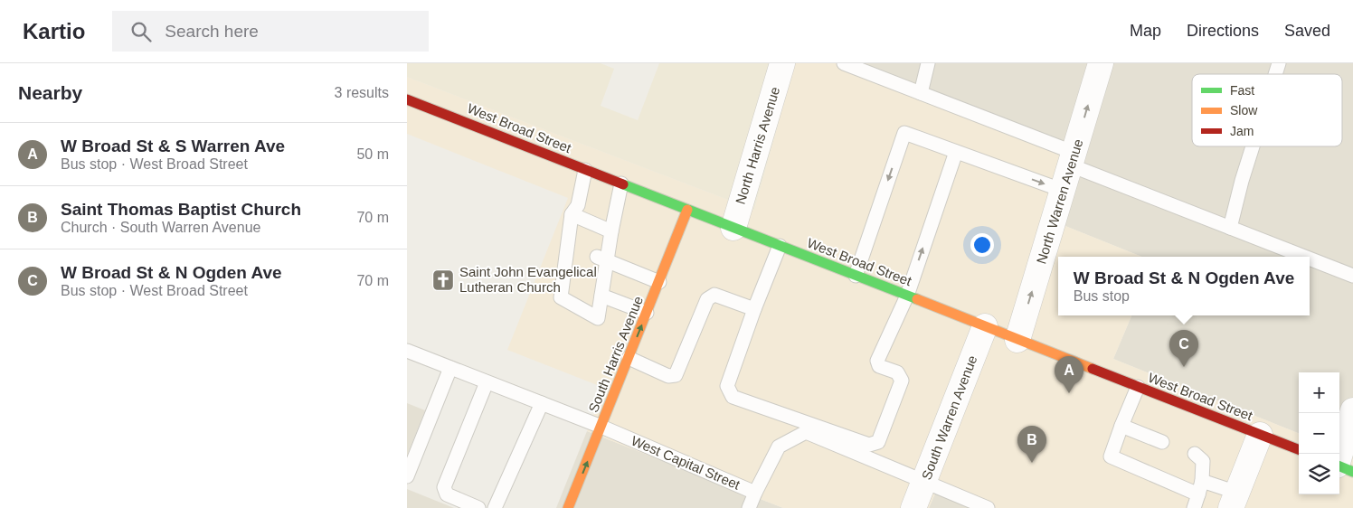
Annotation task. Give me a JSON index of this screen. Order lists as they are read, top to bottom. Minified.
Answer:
{"streets":{"main road":["West Broad Street","South Harris Avenue"],"street":["North Harris Avenue","North Warren Avenue","South Warren Avenue"],"lane":["West Capital Street"]},"crossings":[["West Broad Street","North Harris Avenue"],["West Broad Street","North Warren Avenue"],["West Broad Street","South Harris Avenue"],["West Broad Street","South Warren Avenue"],["South Harris Avenue","West Capital Street"],["South Warren Avenue","West Capital Street"]],"one_way":["North Warren Avenue","South Harris Avenue"],"places":{"church":["Saint John Evangelical Lutheran Church"]},"legend":["Fast","Slow","Jam"],"page":{"header":"Kartio","search":"Search here","nav":["Map","Directions","Saved"],"heading":["Nearby","3 results"],"list":[{"mark":"A","name":"W Broad St & S Warren Ave","note":"Bus stop · West Broad Street","value":"50 m"},{"mark":"B","name":"Saint Thomas Baptist Church","note":"Church · South Warren Avenue","value":"70 m"},{"mark":"C","name":"W Broad St & N Ogden Ave","note":"Bus stop · West Broad Street","value":"70 m"}],"popup":["W Broad St & N Ogden Ave","Bus stop"],"pins":["C","A","B"],"map_buttons":["+","−"]}}
